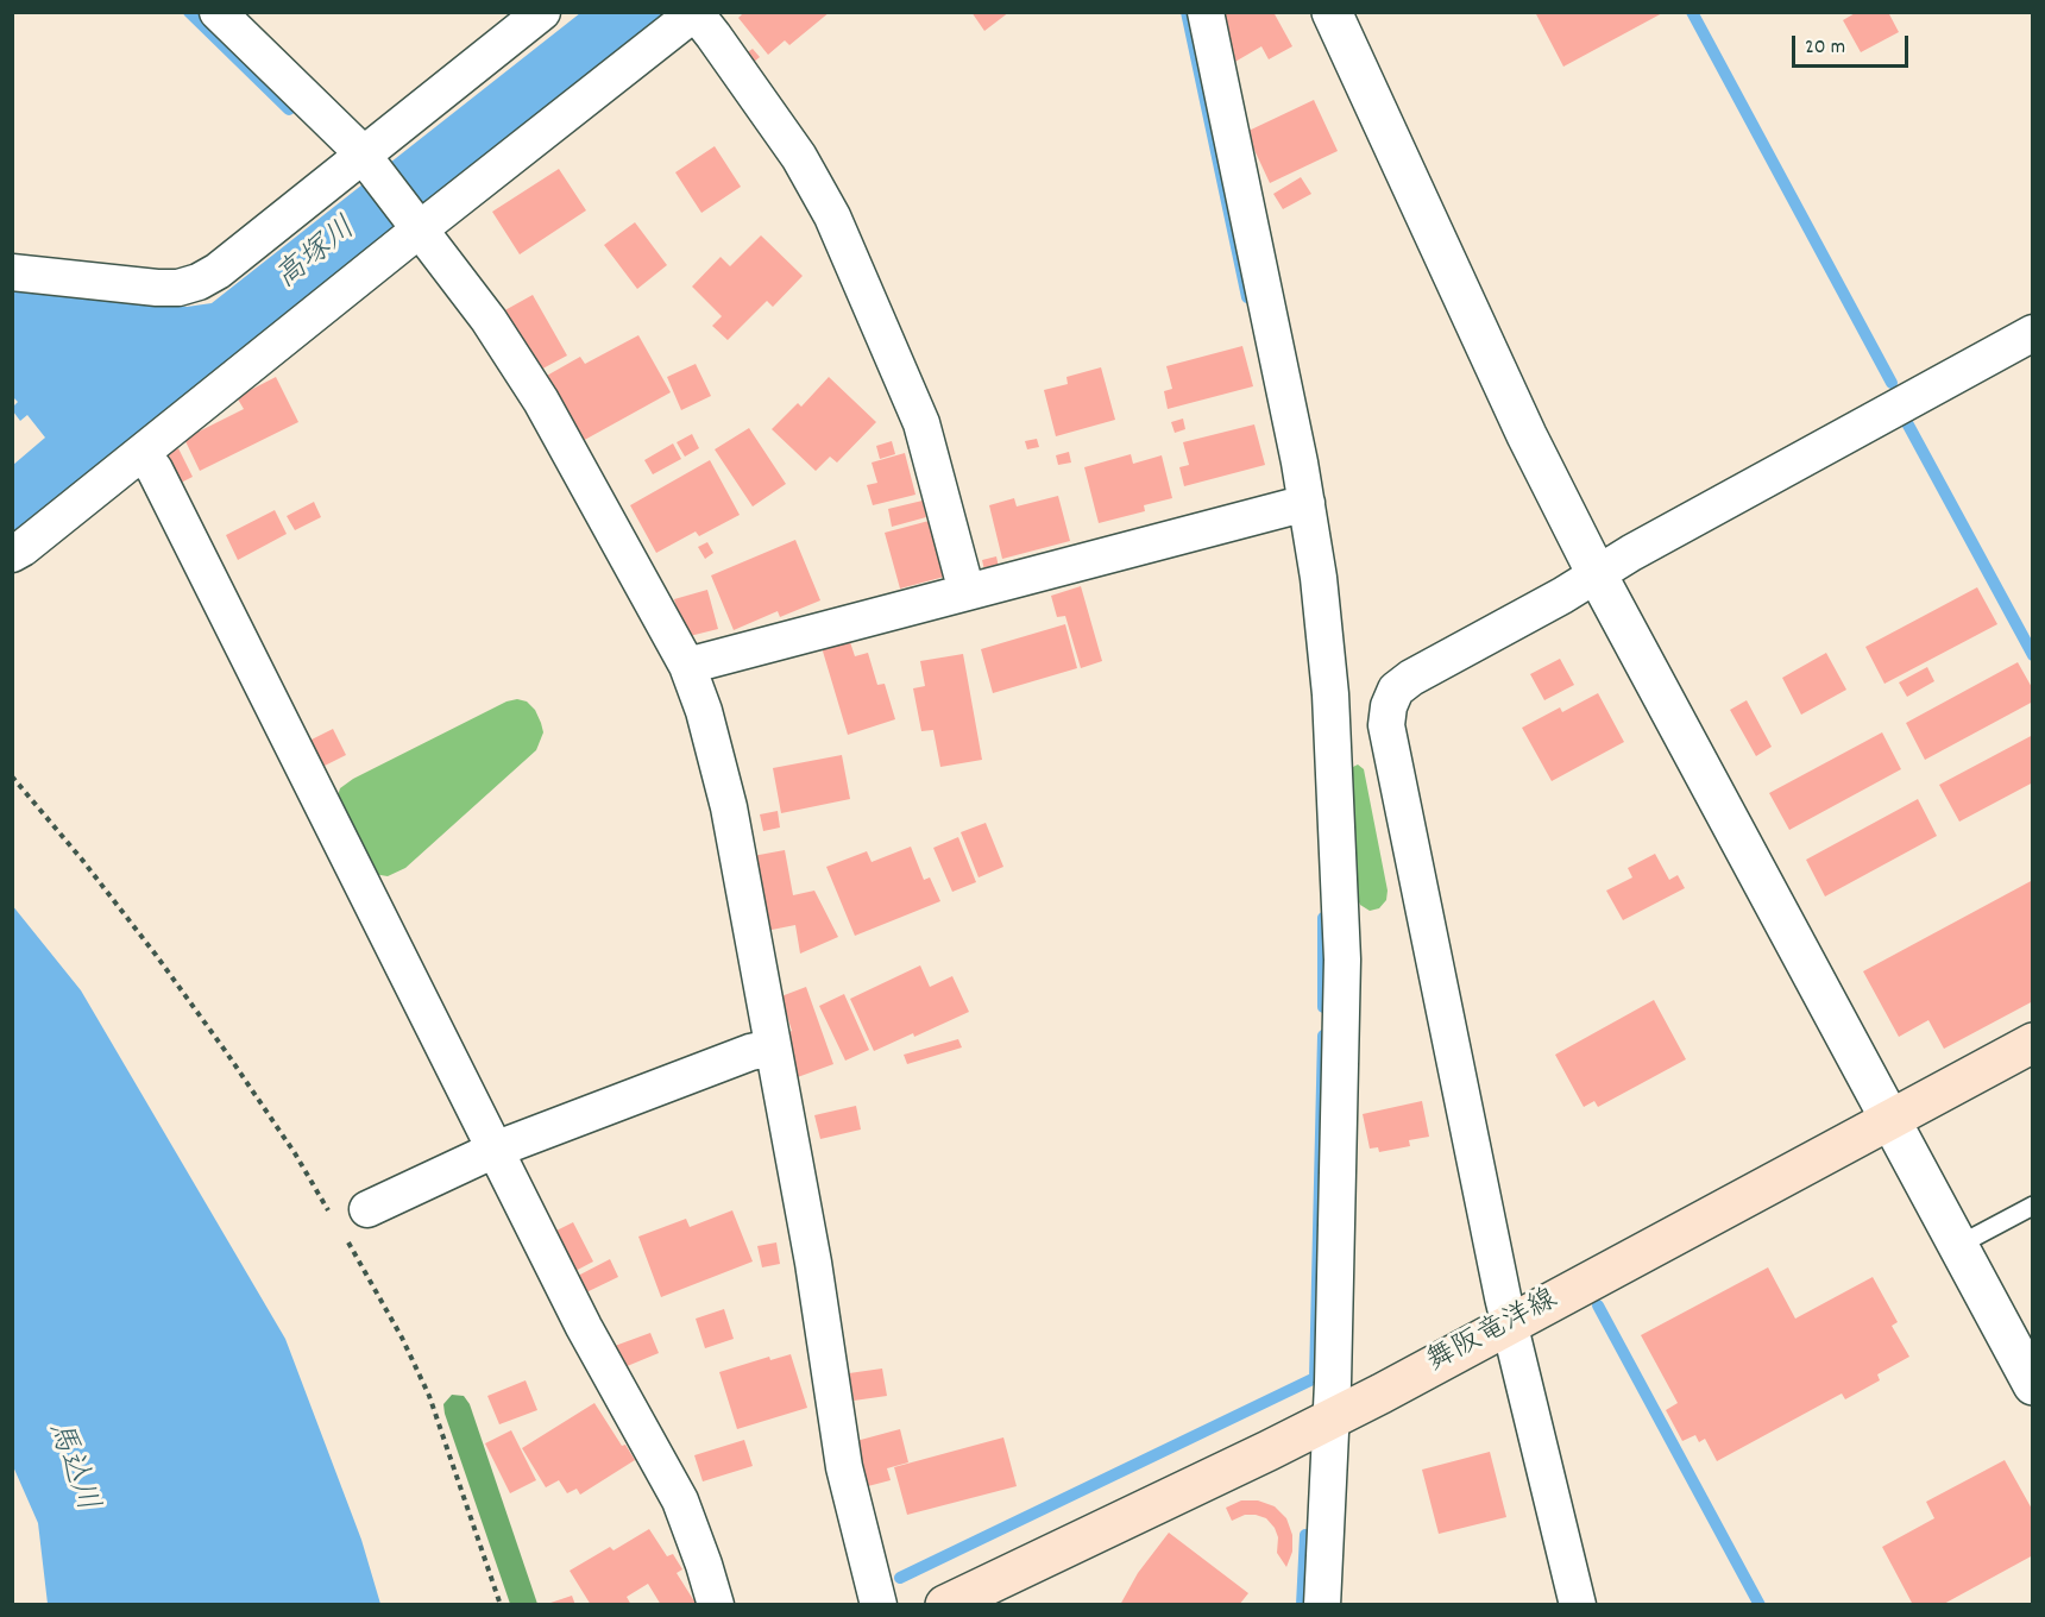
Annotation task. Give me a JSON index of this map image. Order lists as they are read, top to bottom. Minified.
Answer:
{"streets":{"main road":["舞阪竜洋線"]},"water":["高塚川","馬込川"],"scale_bar":"20 m"}
